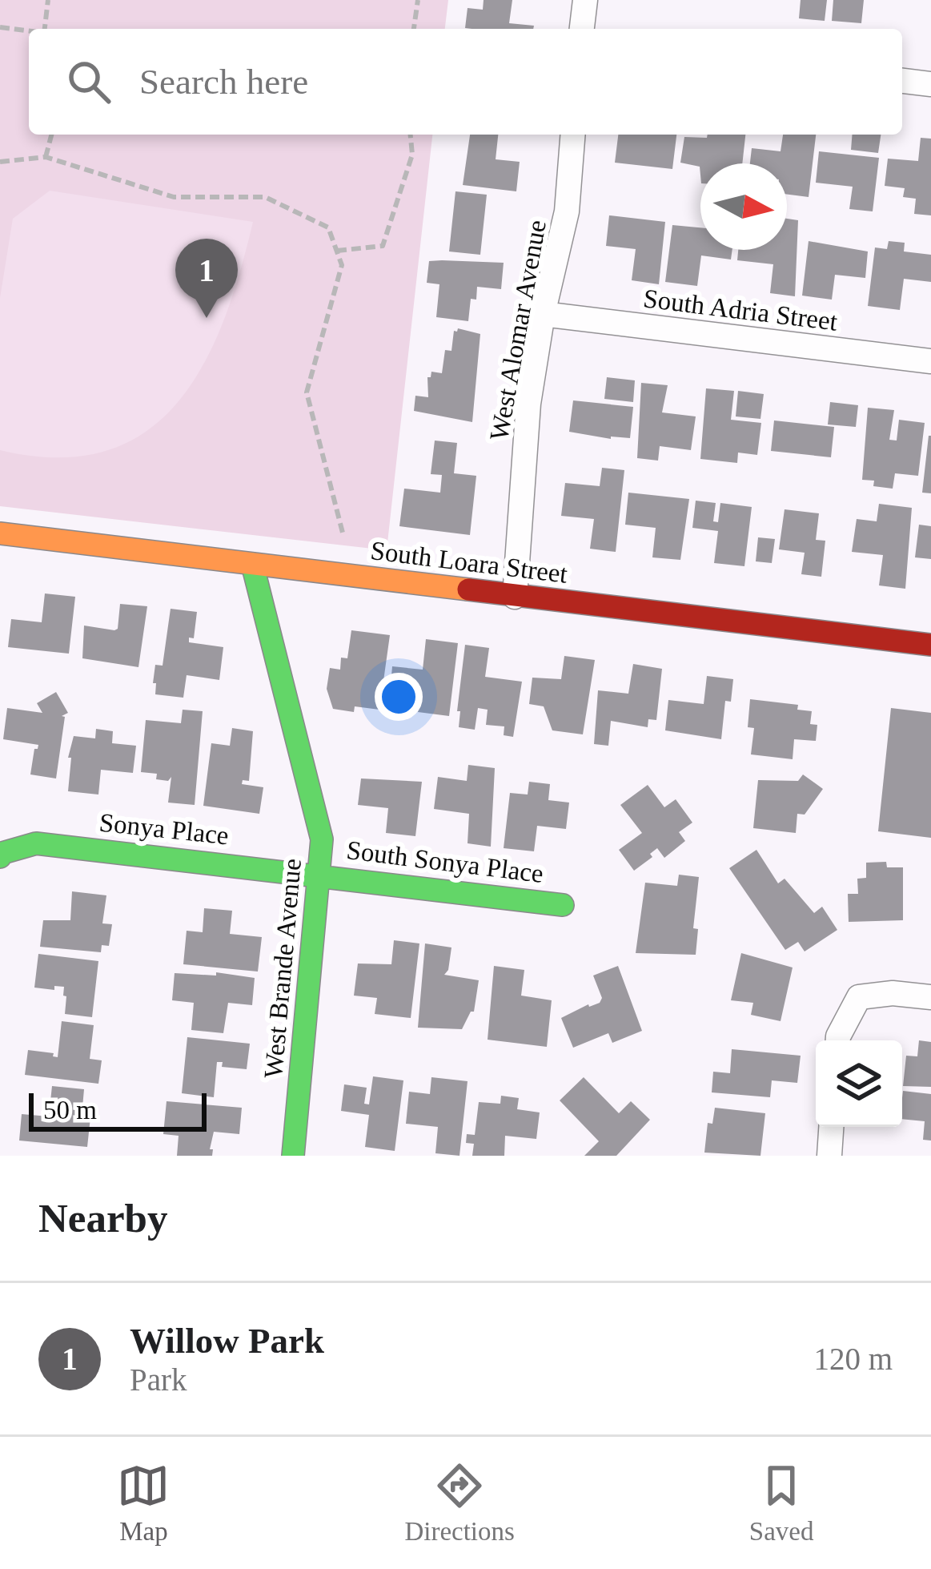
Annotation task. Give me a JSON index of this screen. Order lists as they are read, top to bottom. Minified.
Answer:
{"streets":{"street":["South Adria Street","West Alomar Avenue","South Loara Street","Sonya Place","South Sonya Place","West Brande Avenue"]},"crossings":[["South Adria Street","West Alomar Avenue"],["West Alomar Avenue","South Loara Street"],["South Loara Street","West Brande Avenue"],["Sonya Place","South Sonya Place"],["Sonya Place","West Brande Avenue"],["South Sonya Place","West Brande Avenue"]],"scale_bar":"50 m","north":"right","page":{"search":"Search here","pins":"1","scale":"50 m","heading":"Nearby","list":[{"mark":"1","name":"Willow Park","note":"Park","value":"120 m"}],"nav":["Map","Directions","Saved"]}}
